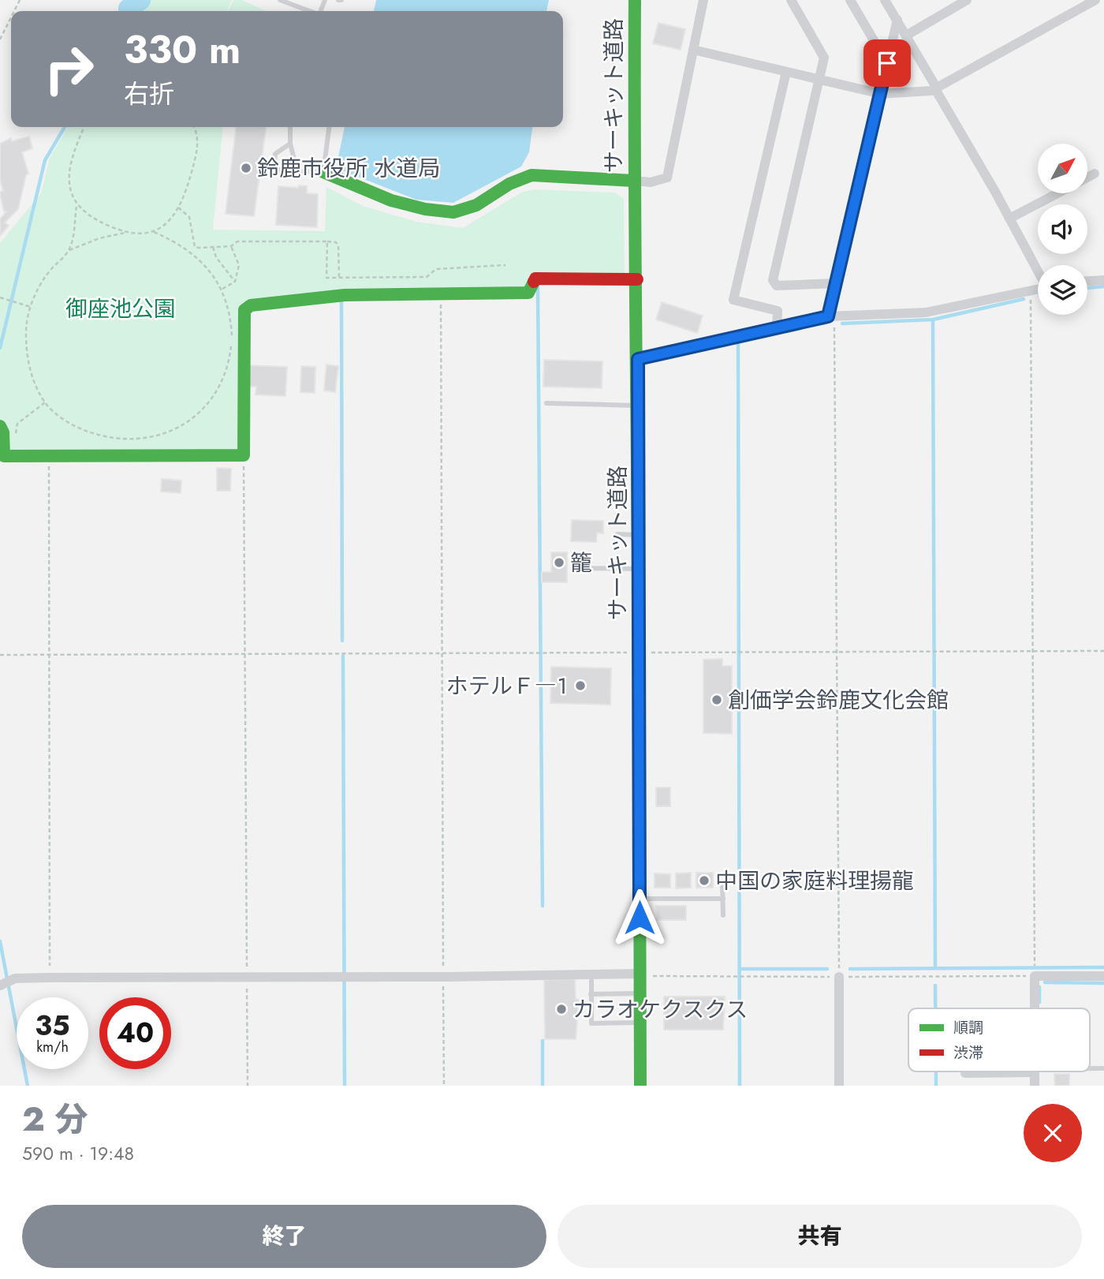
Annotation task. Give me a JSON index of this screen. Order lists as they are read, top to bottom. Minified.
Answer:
{"streets":{"street":["サーキット道路"]},"parks":["御座池公園"],"places":["鈴鹿市役所 水道局","籠","ホテルＦ―１","創価学会鈴鹿文化会館","中国の家庭料理揚龍","カラオケクスクス"],"legend":["順調","渋滞"],"north":"top right","page":{"turn":["330 m","右折"],"speed":"35 km/h","limit":"40","heading":["2 分","590 m · 19:48"],"buttons":["終了","共有"]}}
